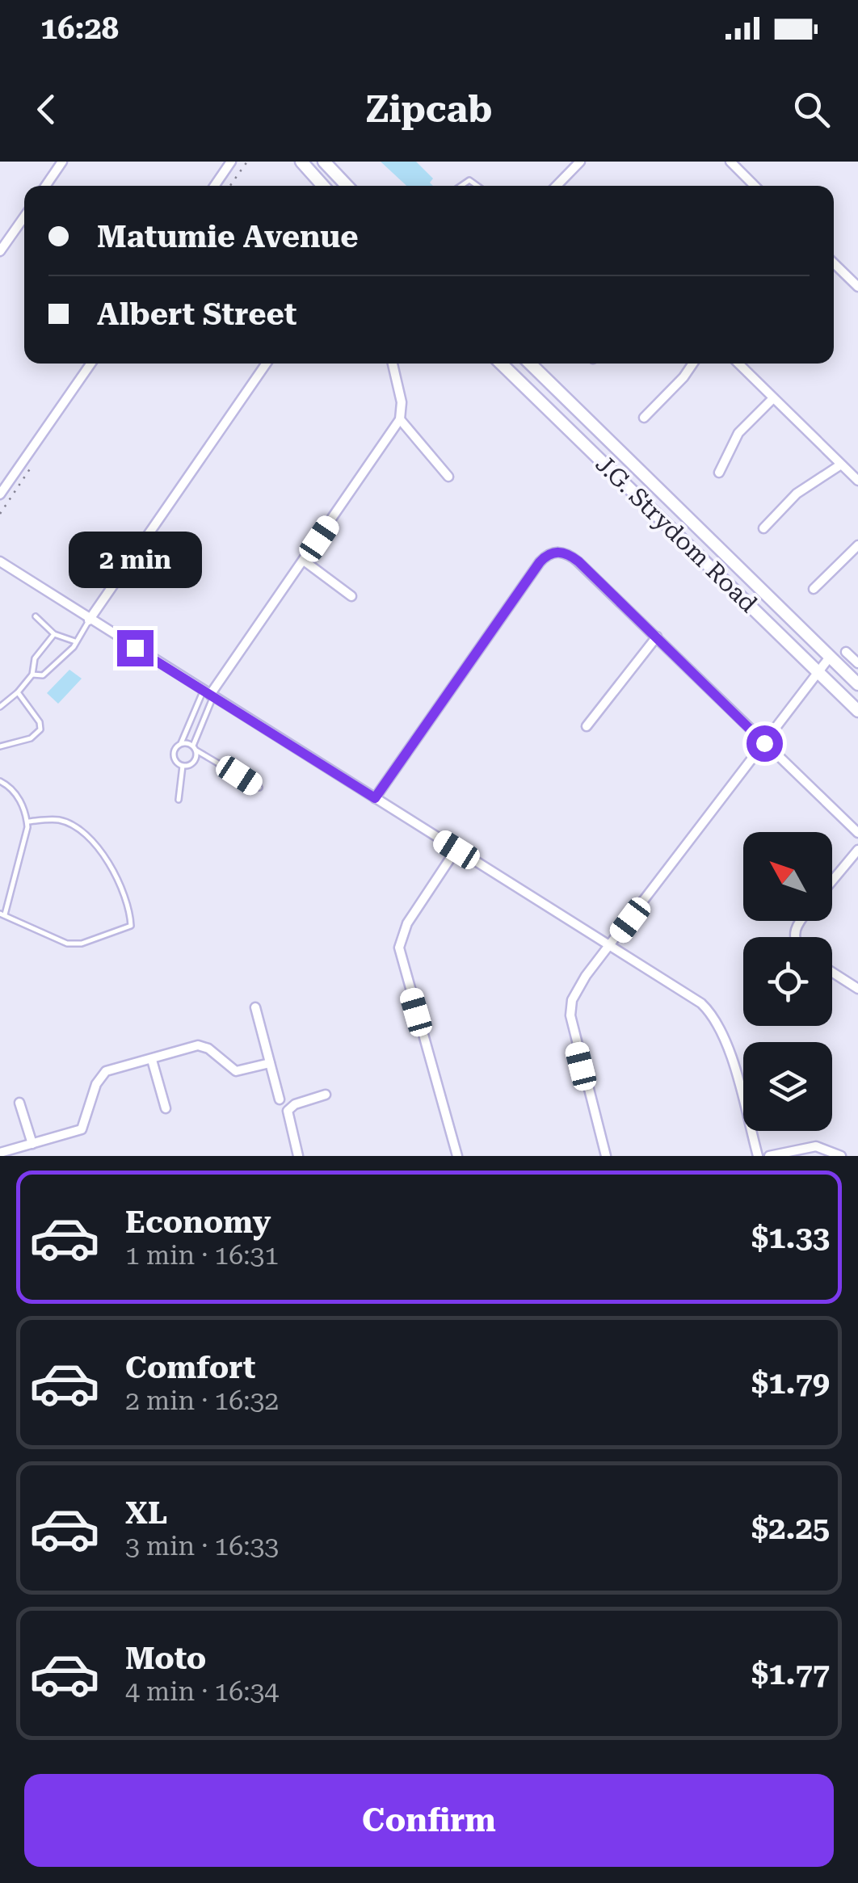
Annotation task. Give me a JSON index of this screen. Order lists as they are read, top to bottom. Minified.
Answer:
{"streets":{"street":["J.G. Strydom Road"]},"north":"top left","page":{"status":"16:28","header":"Zipcab","banner":["Matumie Avenue","Albert Street"],"bubble":"2 min","list":[{"name":"Economy","note":"1 min · 16:31","value":"$1.33"},{"name":"Comfort","note":"2 min · 16:32","value":"$1.79"},{"name":"XL","note":"3 min · 16:33","value":"$2.25"},{"name":"Moto","note":"4 min · 16:34","value":"$1.77"}],"buttons":"Confirm"}}
